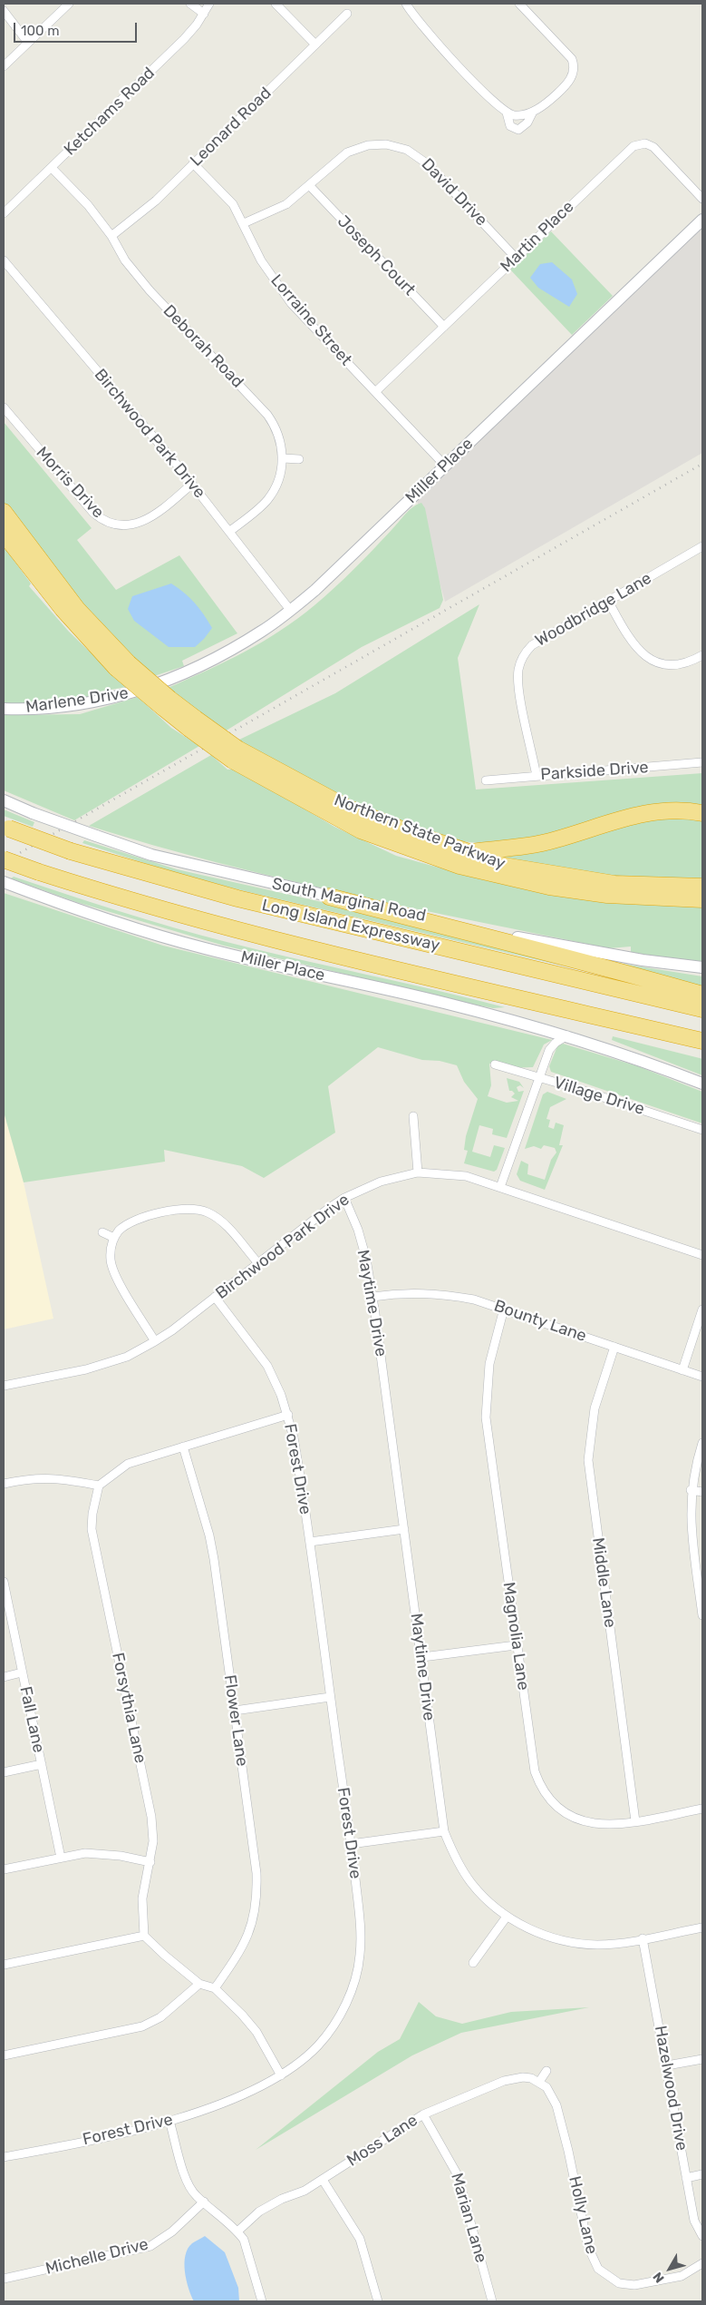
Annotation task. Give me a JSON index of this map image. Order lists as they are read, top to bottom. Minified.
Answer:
{"streets":{"highway":["Northern State Parkway","Long Island Expressway"],"main road":["Miller Place","Marlene Drive","South Marginal Road"],"street":["Ketchams Road","Leonard Road","David Drive","Martin Place","Joseph Court","Lorraine Street","Deborah Road","Birchwood Park Drive","Morris Drive","Woodbridge Lane","Parkside Drive","Village Drive","Maytime Drive","Bounty Lane","Forest Drive","Middle Lane","Magnolia Lane","Forsythia Lane","Fall Lane","Flower Lane","Hazelwood Drive","Moss Lane","Holly Lane","Marian Lane","Michelle Drive"]},"crossings":[["Ketchams Road","Deborah Road"],["Leonard Road","Lorraine Street"],["Leonard Road","Deborah Road"],["David Drive","Martin Place"],["David Drive","Joseph Court"],["David Drive","Lorraine Street"],["Martin Place","Joseph Court"],["Martin Place","Lorraine Street"],["Lorraine Street","Miller Place"],["Deborah Road","Birchwood Park Drive"],["Birchwood Park Drive","Miller Place"],["Birchwood Park Drive","Morris Drive"],["Birchwood Park Drive","Maytime Drive"],["Birchwood Park Drive","Forest Drive"],["Miller Place","Marlene Drive"],["Woodbridge Lane","Parkside Drive"],["Maytime Drive","Bounty Lane"],["Maytime Drive","Hazelwood Drive"],["Bounty Lane","Middle Lane"],["Bounty Lane","Magnolia Lane"],["Middle Lane","Magnolia Lane"],["Moss Lane","Holly Lane"],["Moss Lane","Marian Lane"]],"scale_bar":"100 m","north":"bottom left"}
